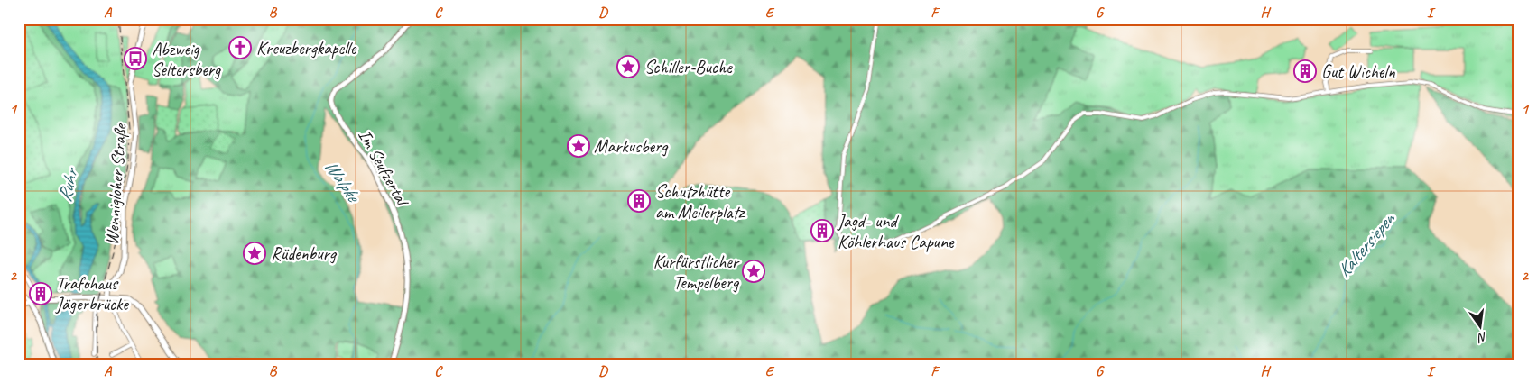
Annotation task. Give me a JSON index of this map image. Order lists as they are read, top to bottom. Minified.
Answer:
{"streets":{"main road":["Im Seufzertal","Wennigloher Straße"]},"water":["Walpke","Ruhr","Kaltersiepen"],"places":{"church":["Kreuzbergkapelle"],"bus stop":["Abzweig Seltersberg"],"place":["Schiller-Buche","Markusberg","Rüdenburg","Kurfürstlicher Tempelberg"],"building":["Gut Wicheln","Schutzhütte am Meilerplatz","Jagd- und Köhlerhaus Capune","Trafohaus Jägerbrücke"]},"north":"bottom","grid":{"columns":["A","B","C","D","E","F","G","H","I"],"rows":["1","2"]}}
